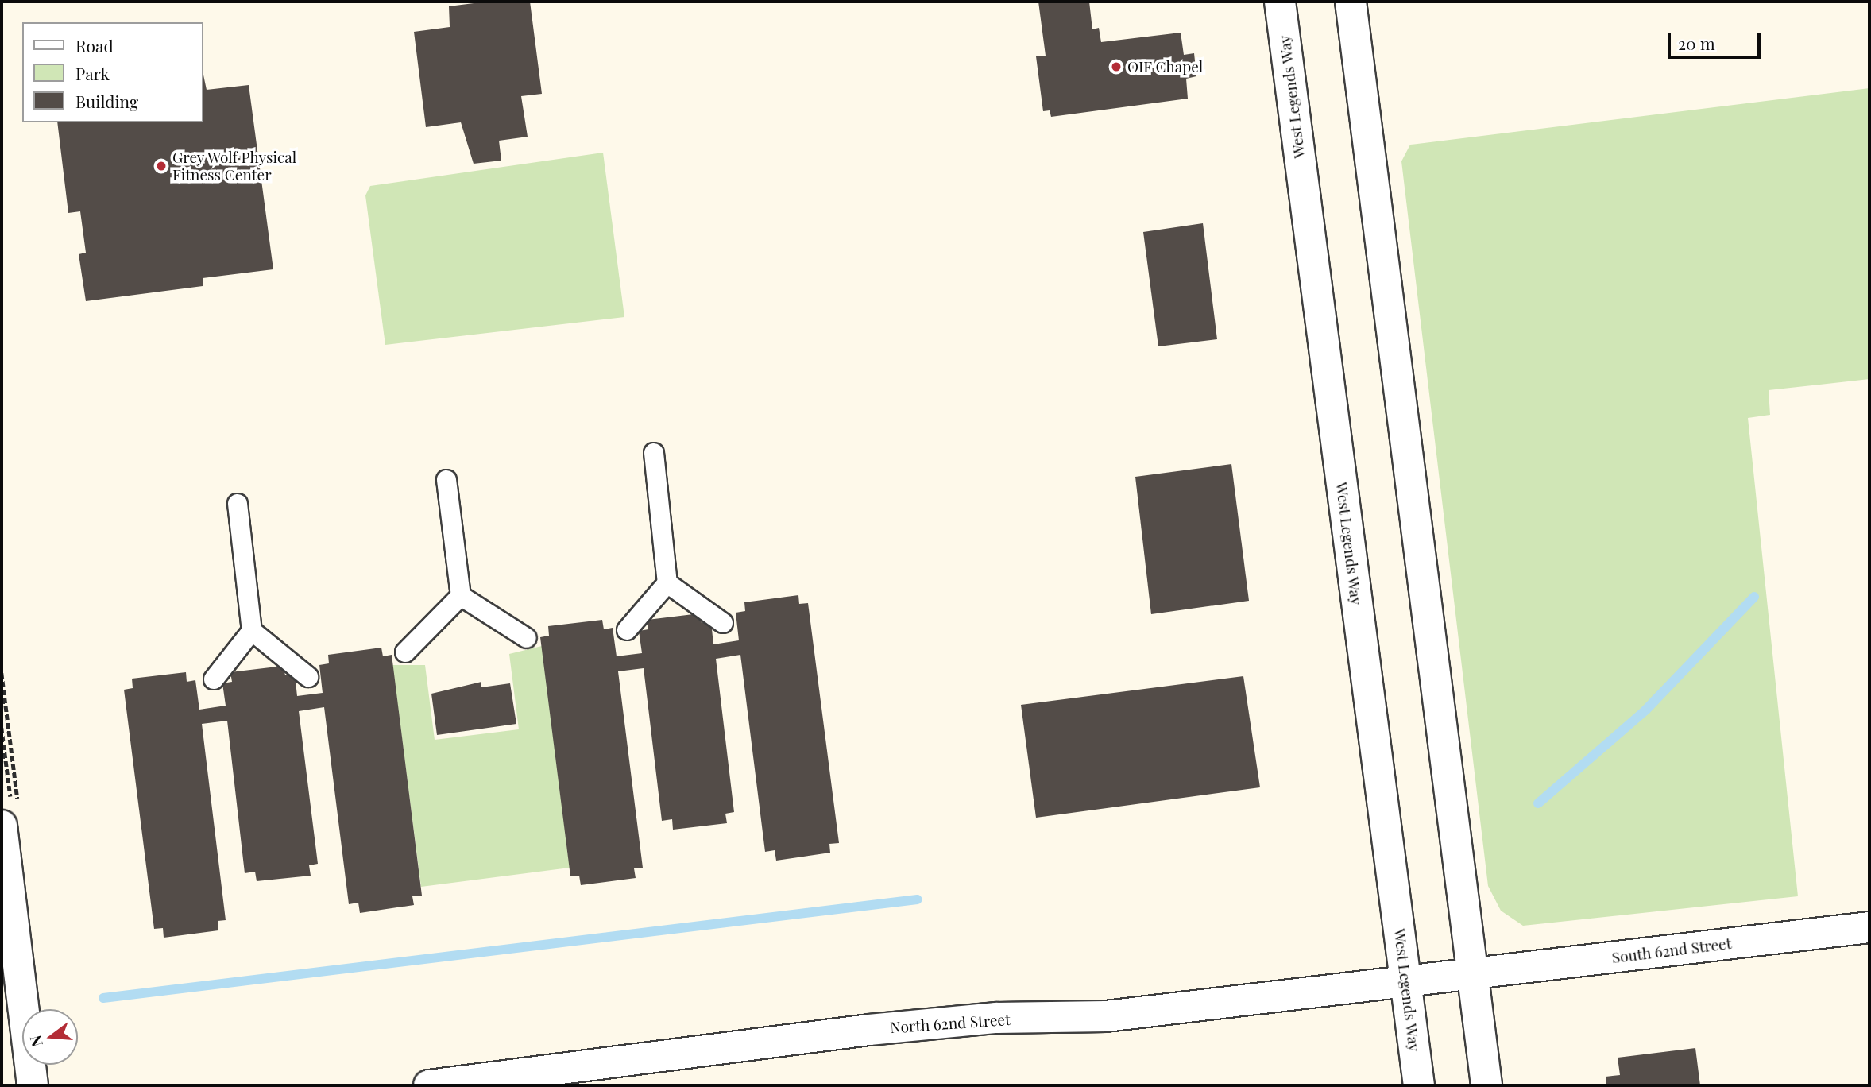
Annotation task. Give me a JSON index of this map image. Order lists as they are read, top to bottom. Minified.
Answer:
{"streets":{"street":["West Legends Way","South 62nd Street","North 62nd Street"]},"crossings":[["West Legends Way","North 62nd Street"],["South 62nd Street","North 62nd Street"]],"places":["OIF Chapel","Grey Wolf Physical Fitness Center"],"legend":["Road","Park","Building"],"scale_bar":"20 m","north":"left"}
